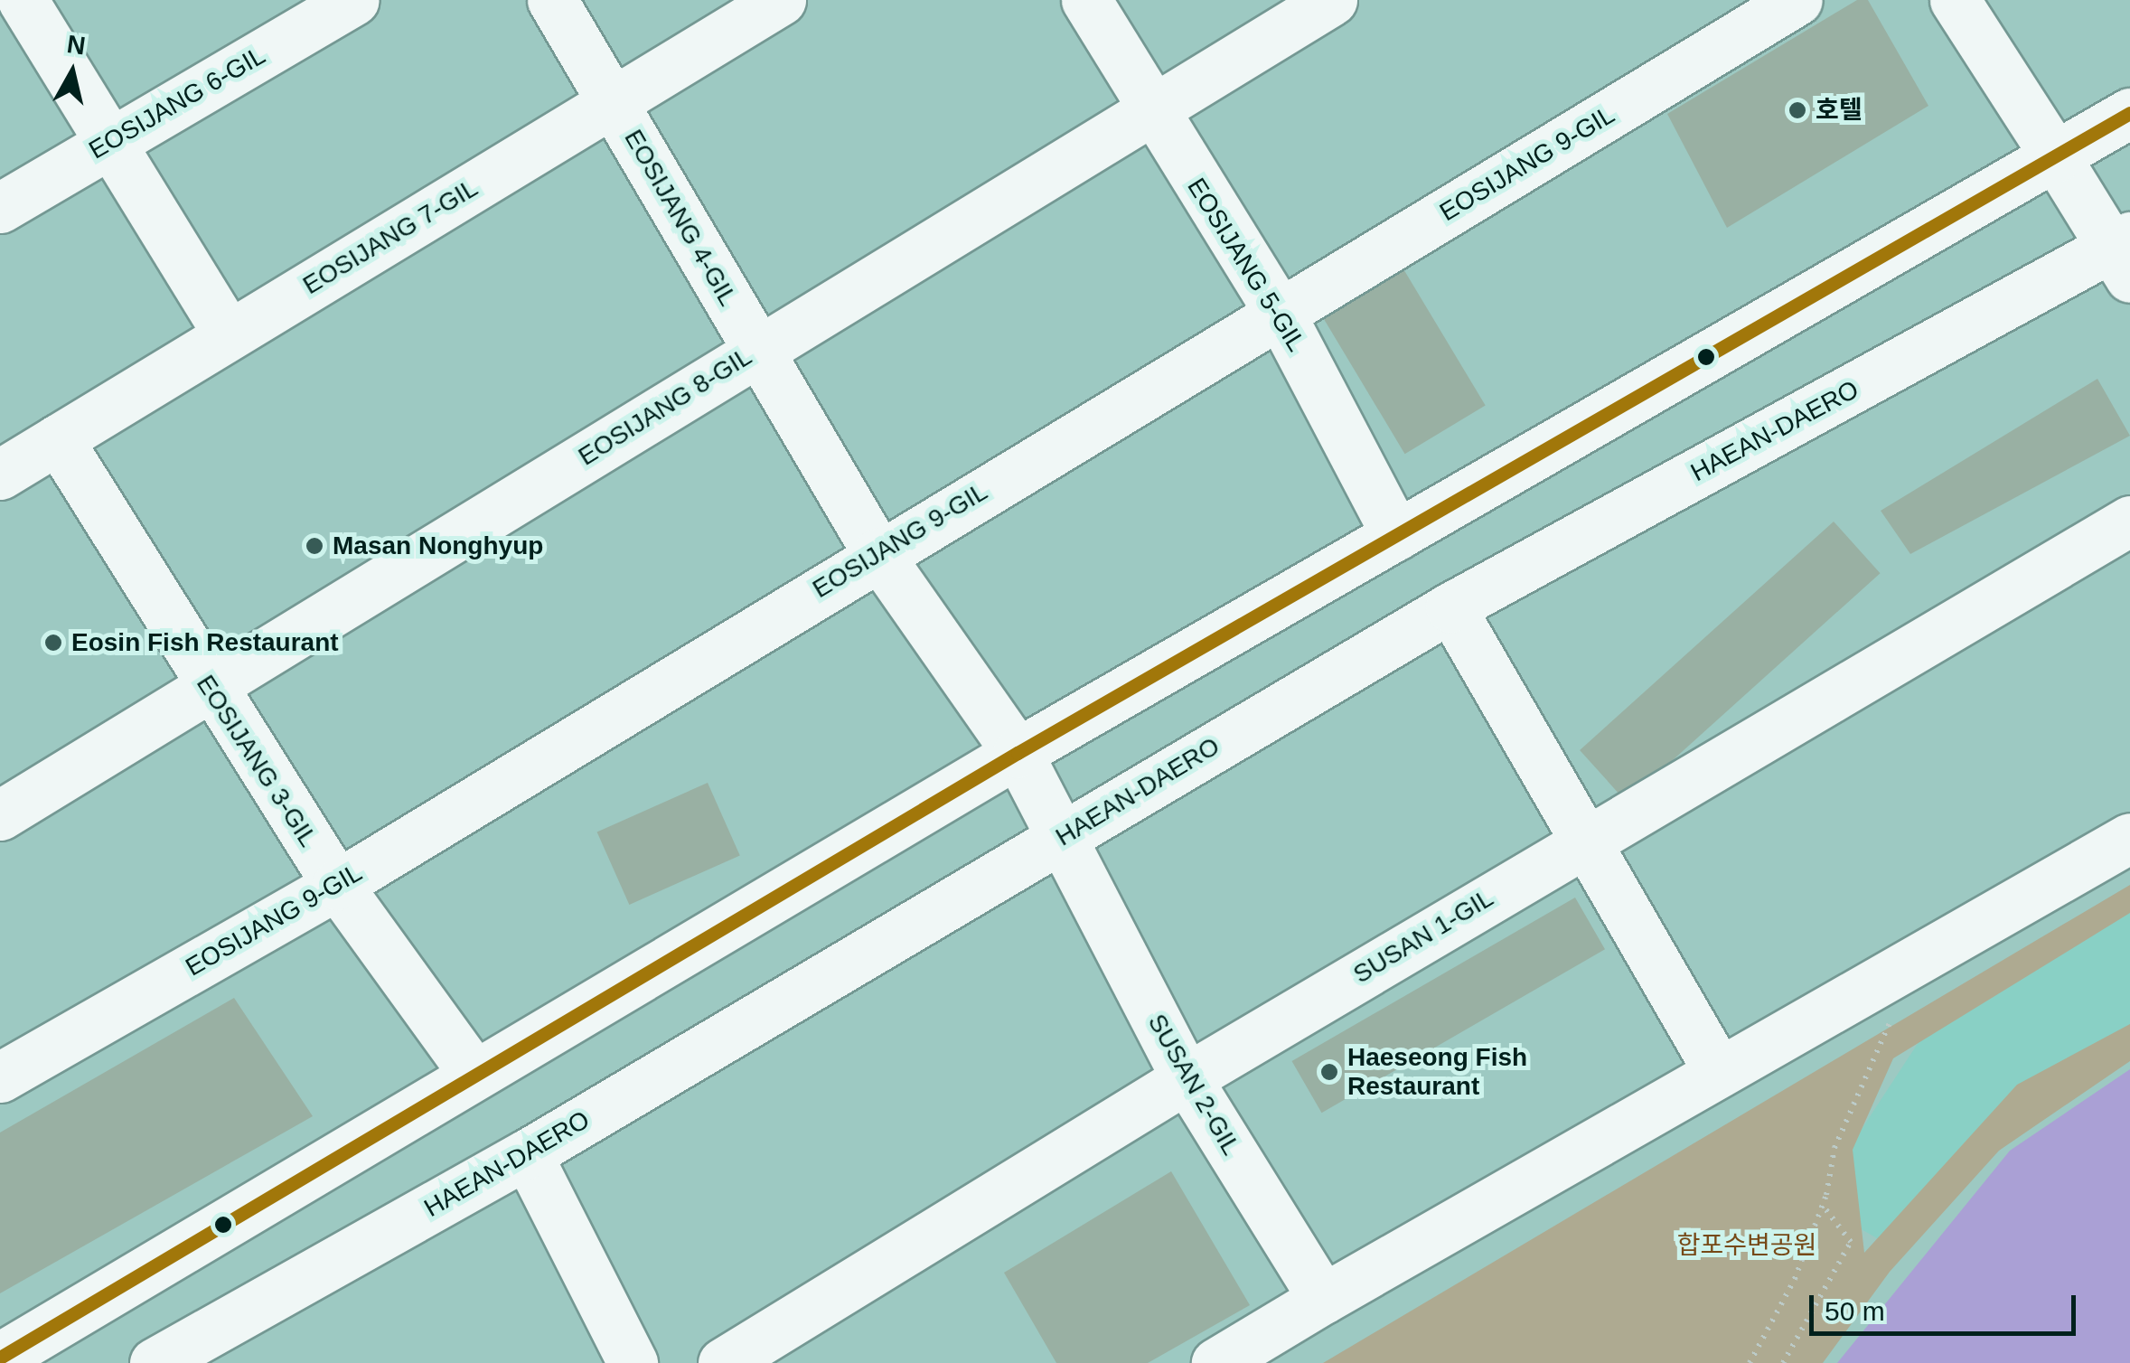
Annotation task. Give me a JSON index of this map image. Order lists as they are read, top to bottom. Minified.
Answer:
{"streets":{"street":["EOSIJANG 6-GIL","EOSIJANG 9-GIL","EOSIJANG 4-GIL","EOSIJANG 7-GIL","EOSIJANG 5-GIL","EOSIJANG 8-GIL","HAEAN-DAERO","EOSIJANG 3-GIL","SUSAN 1-GIL","SUSAN 2-GIL"]},"crossings":[["EOSIJANG 9-GIL","EOSIJANG 4-GIL"],["EOSIJANG 9-GIL","EOSIJANG 5-GIL"],["EOSIJANG 9-GIL","EOSIJANG 3-GIL"],["EOSIJANG 4-GIL","EOSIJANG 7-GIL"],["EOSIJANG 4-GIL","EOSIJANG 8-GIL"],["EOSIJANG 4-GIL","SUSAN 2-GIL"],["EOSIJANG 7-GIL","EOSIJANG 3-GIL"],["EOSIJANG 5-GIL","EOSIJANG 8-GIL"],["EOSIJANG 8-GIL","EOSIJANG 3-GIL"],["HAEAN-DAERO","SUSAN 2-GIL"],["SUSAN 1-GIL","SUSAN 2-GIL"]],"parks":["합포수변공원"],"places":["호텔","Masan Nonghyup","Eosin Fish Restaurant","Haeseong Fish Restaurant"],"scale_bar":"50 m","north":"top"}
